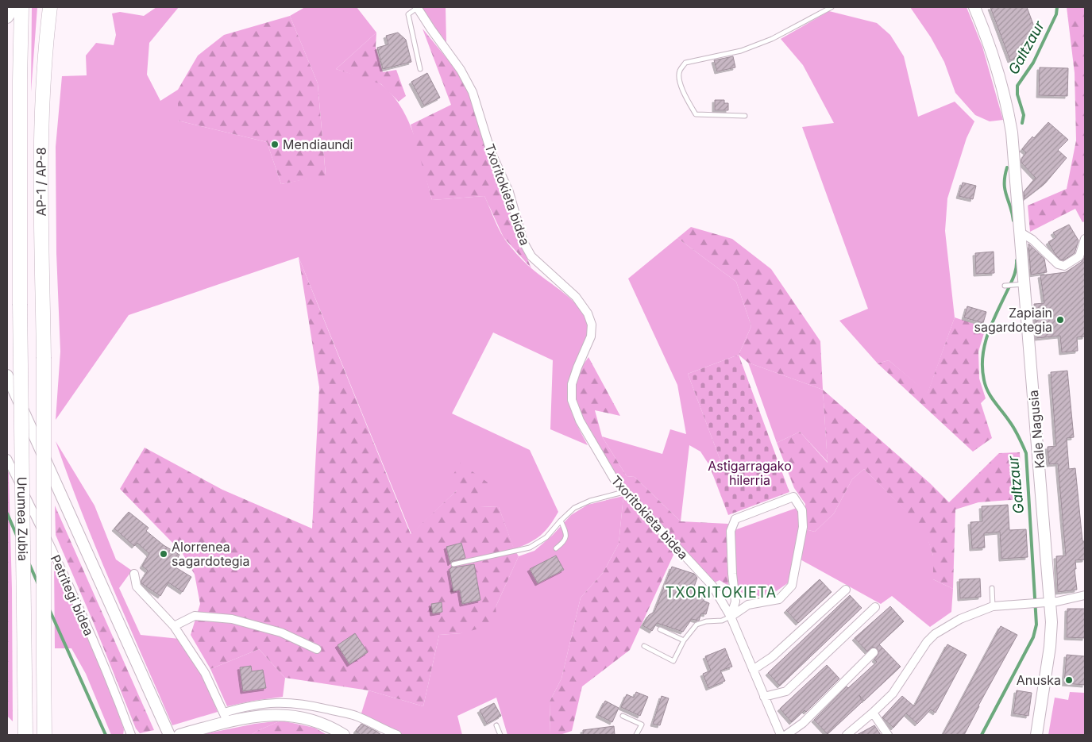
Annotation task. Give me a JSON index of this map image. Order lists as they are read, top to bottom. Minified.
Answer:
{"streets":{"highway":["AP-1 / AP-8","Urumea Zubia"],"street":["Txoritokieta bidea","Kale Nagusia","Petritegi bidea"]},"crossings":[["AP-1 / AP-8","Urumea Zubia"]],"districts":["TXORITOKIETA"],"water":["Galtzaur"],"parks":["Astigarragako hilerria"],"places":["Mendiaundi","Zapiain sagardotegia","Alorrenea sagardotegia","Anuska"]}
